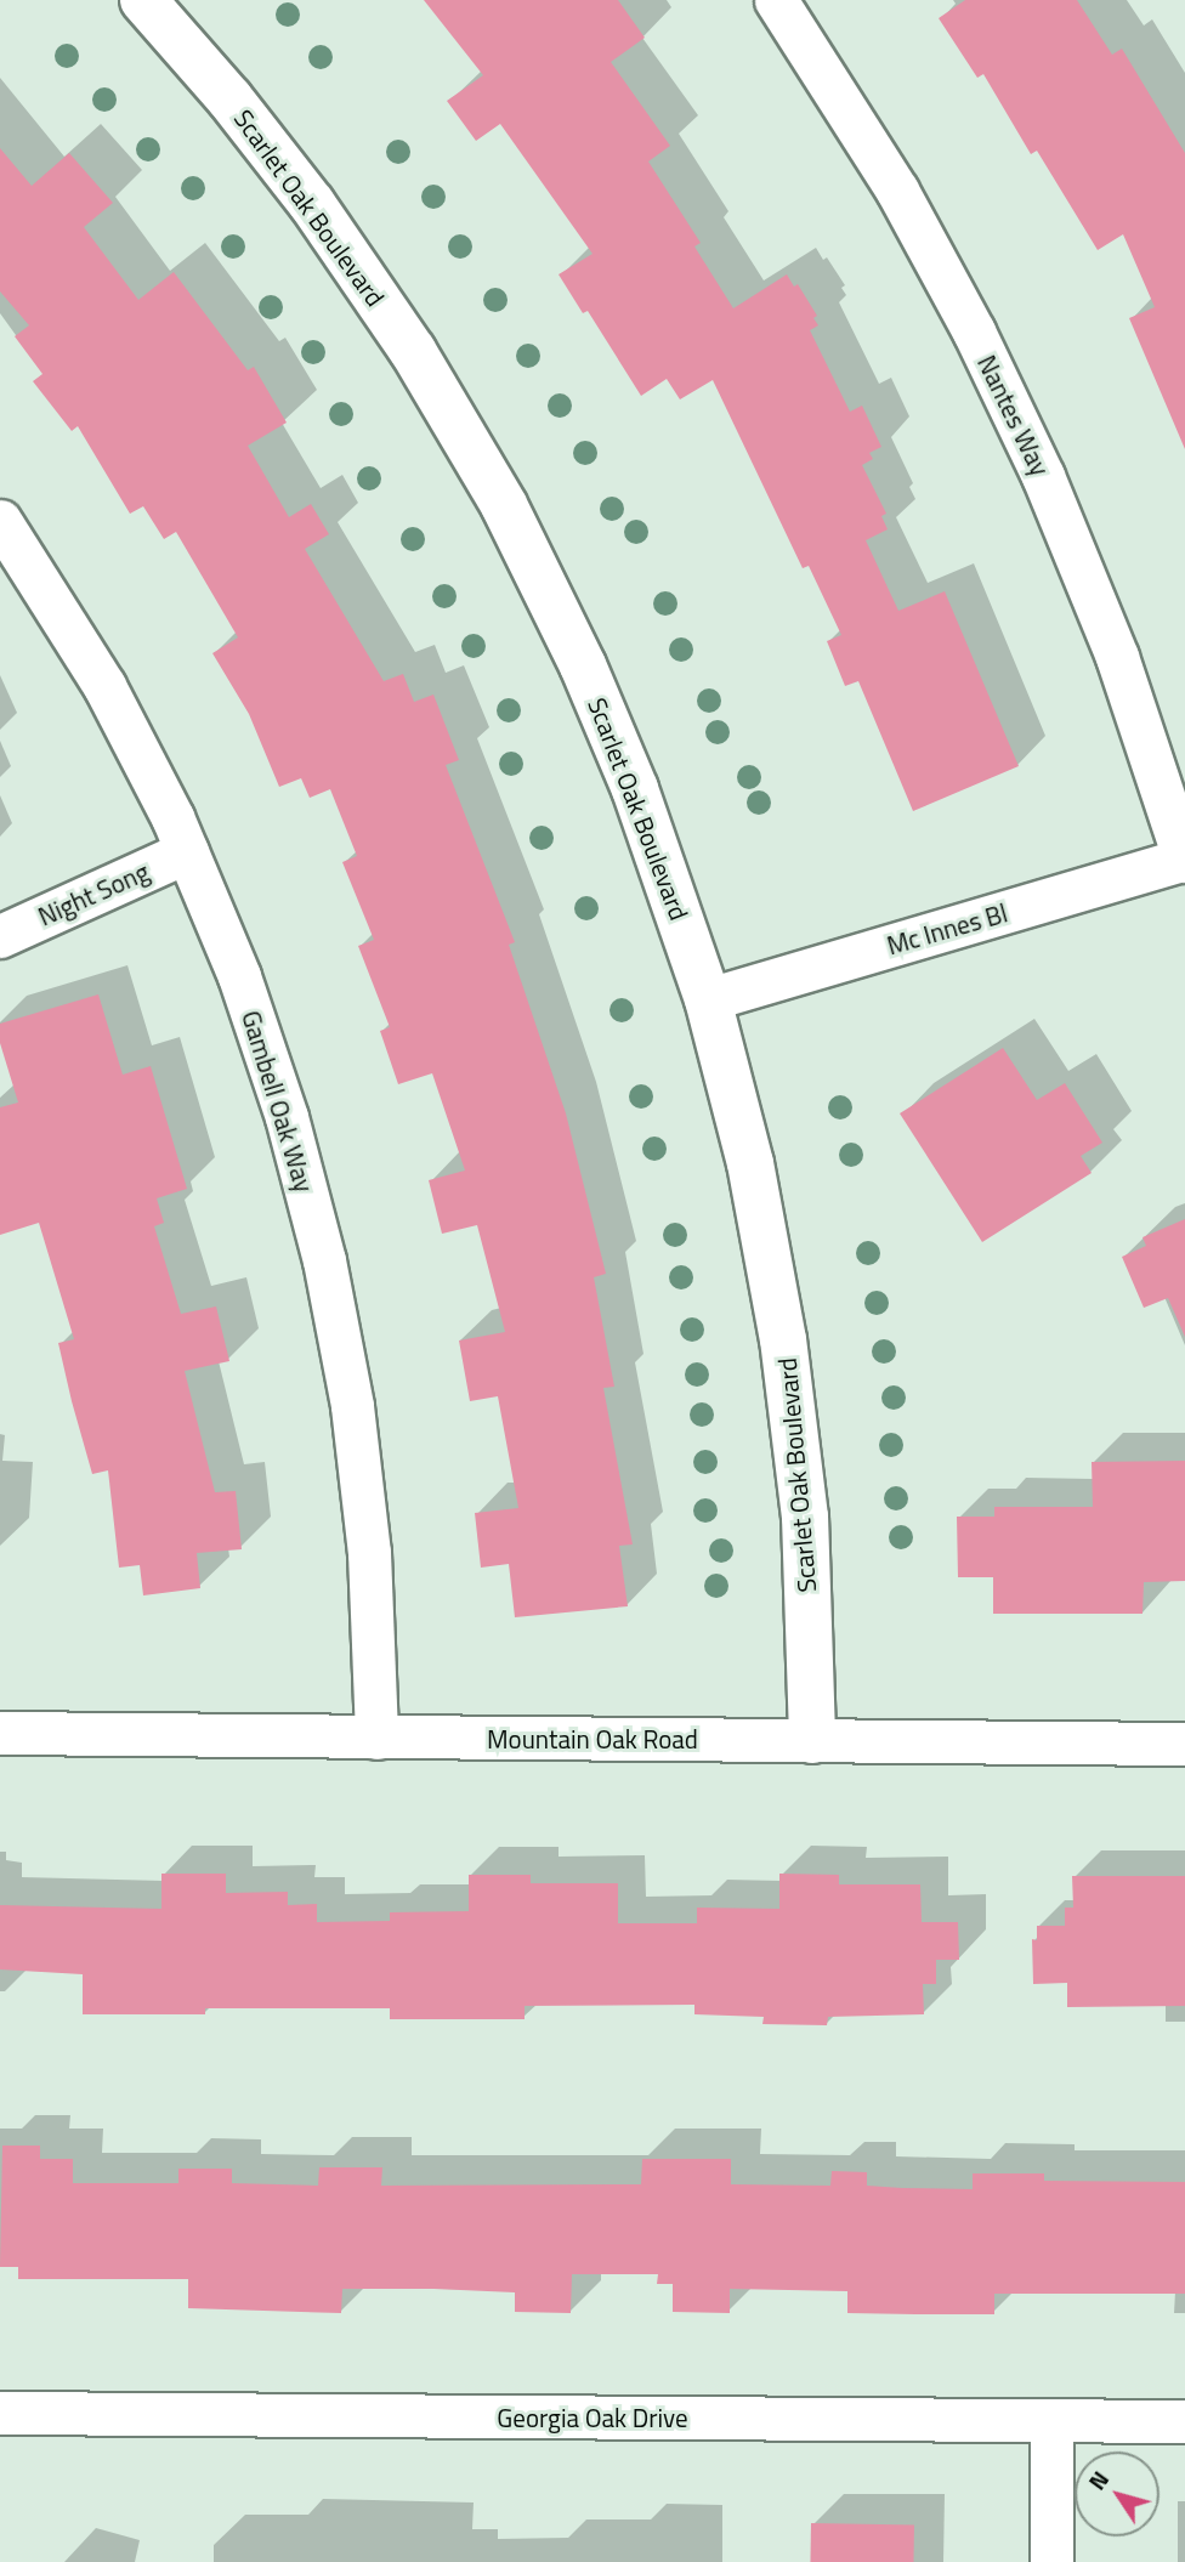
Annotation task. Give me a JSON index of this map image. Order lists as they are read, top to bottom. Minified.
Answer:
{"streets":{"street":["Scarlet Oak Boulevard","Nantes Way","Night Song","Mc Innes Bl","Gambell Oak Way","Mountain Oak Road","Georgia Oak Drive"]},"crossings":[["Scarlet Oak Boulevard","Mc Innes Bl"],["Scarlet Oak Boulevard","Mountain Oak Road"],["Nantes Way","Mc Innes Bl"],["Night Song","Gambell Oak Way"],["Gambell Oak Way","Mountain Oak Road"]],"north":"top left"}
